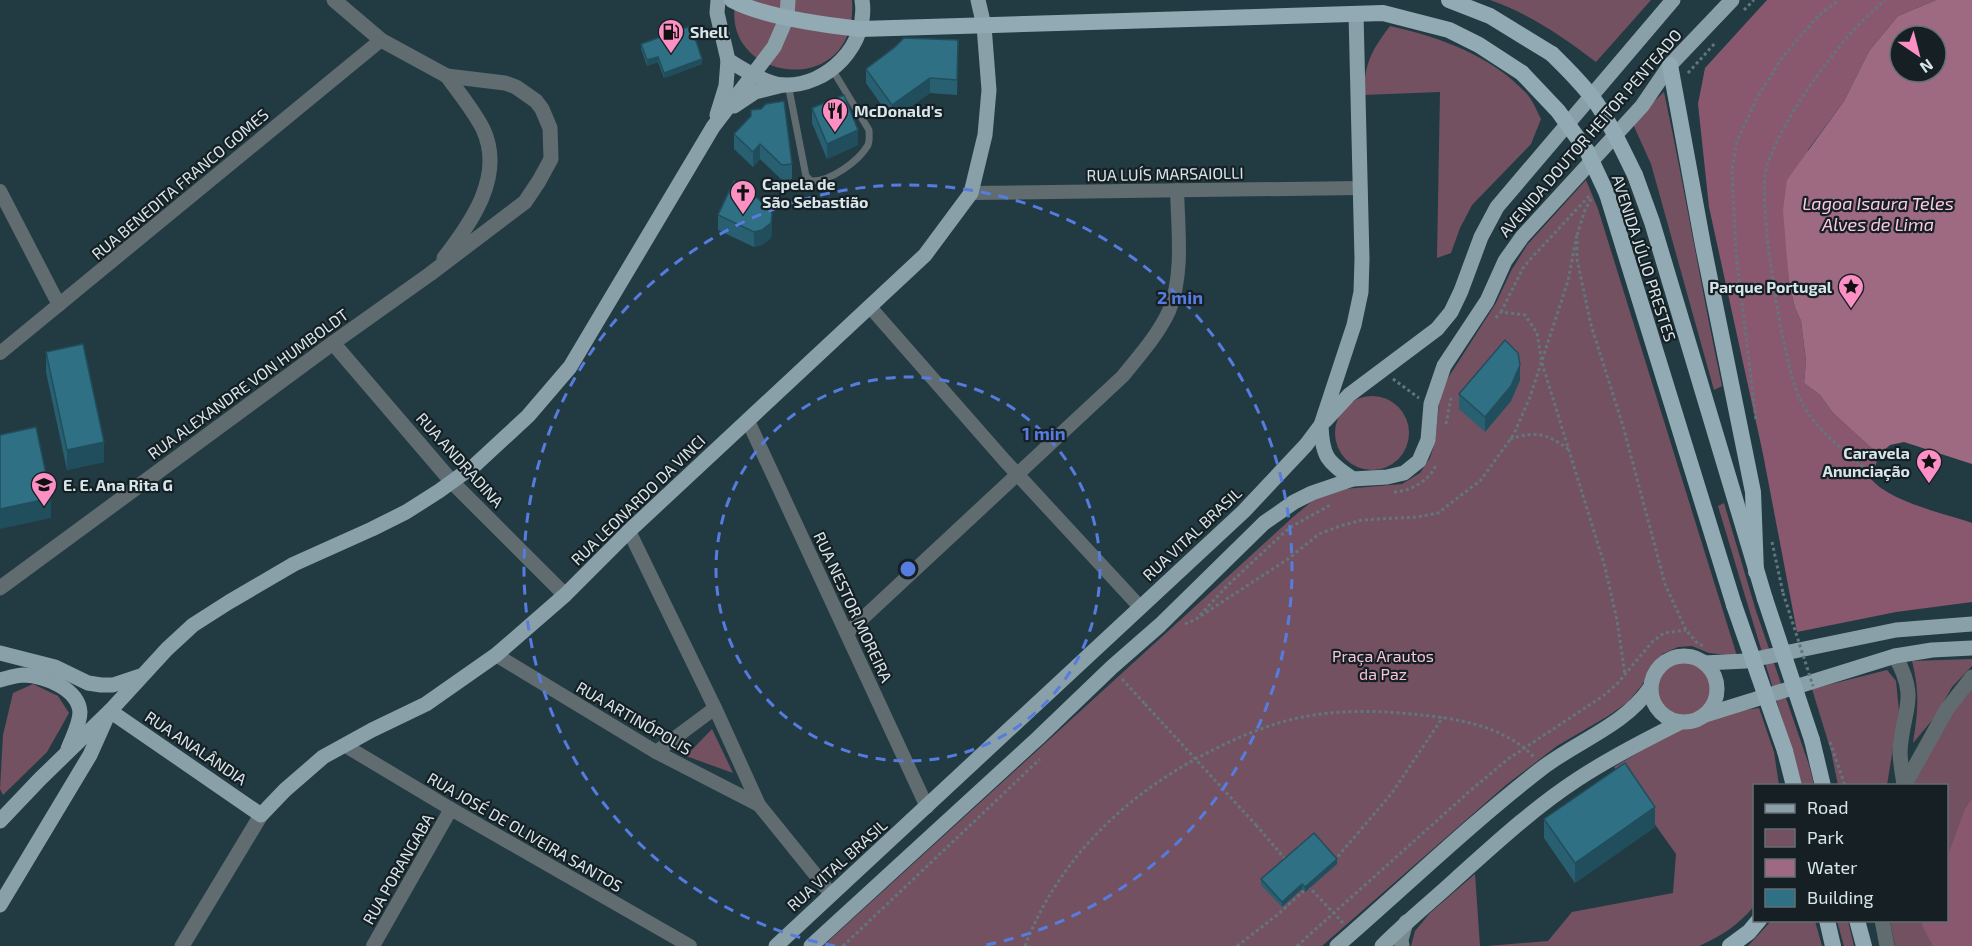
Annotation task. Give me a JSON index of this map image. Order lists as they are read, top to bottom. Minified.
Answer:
{"streets":{"highway":["AVENIDA JÚLIO PRESTES"],"main road":["AVENIDA DOUTOR HEITOR PENTEADO","RUA LEONARDO DA VINCI","RUA VITAL BRASIL","RUA ANALÂNDIA"],"street":["RUA LUÍS MARSAIOLLI","RUA BENEDITA FRANCO GOMES","RUA ALEXANDRE VON HUMBOLDT","RUA ANDRADINA","RUA NESTOR MOREIRA","RUA ARTINÓPOLIS","RUA JOSÉ DE OLIVEIRA SANTOS","RUA PORANGABA"]},"crossings":[["AVENIDA DOUTOR HEITOR PENTEADO","RUA VITAL BRASIL"],["RUA LUÍS MARSAIOLLI","RUA LEONARDO DA VINCI"],["RUA LUÍS MARSAIOLLI","RUA VITAL BRASIL"],["RUA BENEDITA FRANCO GOMES","RUA ALEXANDRE VON HUMBOLDT"],["AVENIDA JÚLIO PRESTES","RUA LEONARDO DA VINCI"],["AVENIDA JÚLIO PRESTES","RUA VITAL BRASIL"],["RUA ALEXANDRE VON HUMBOLDT","RUA ANDRADINA"],["RUA ANDRADINA","RUA LEONARDO DA VINCI"],["RUA LEONARDO DA VINCI","RUA NESTOR MOREIRA"],["RUA LEONARDO DA VINCI","RUA ARTINÓPOLIS"],["RUA LEONARDO DA VINCI","RUA ANALÂNDIA"],["RUA LEONARDO DA VINCI","RUA JOSÉ DE OLIVEIRA SANTOS"],["RUA VITAL BRASIL","RUA NESTOR MOREIRA"],["RUA JOSÉ DE OLIVEIRA SANTOS","RUA PORANGABA"]],"water":["Lagoa Isaura Teles Alves de Lima"],"parks":["Praça Arautos da Paz"],"places":{"fuel station":["Shell"],"restaurant":["McDonald's"],"church":["Capela de São Sebastião"],"place":["Parque Portugal","Caravela Anunciação"],"school or university":["E. E. Ana Rita G"]},"legend":["Road","Park","Water","Building"],"north":"bottom right","rings":["2 min","1 min"]}
